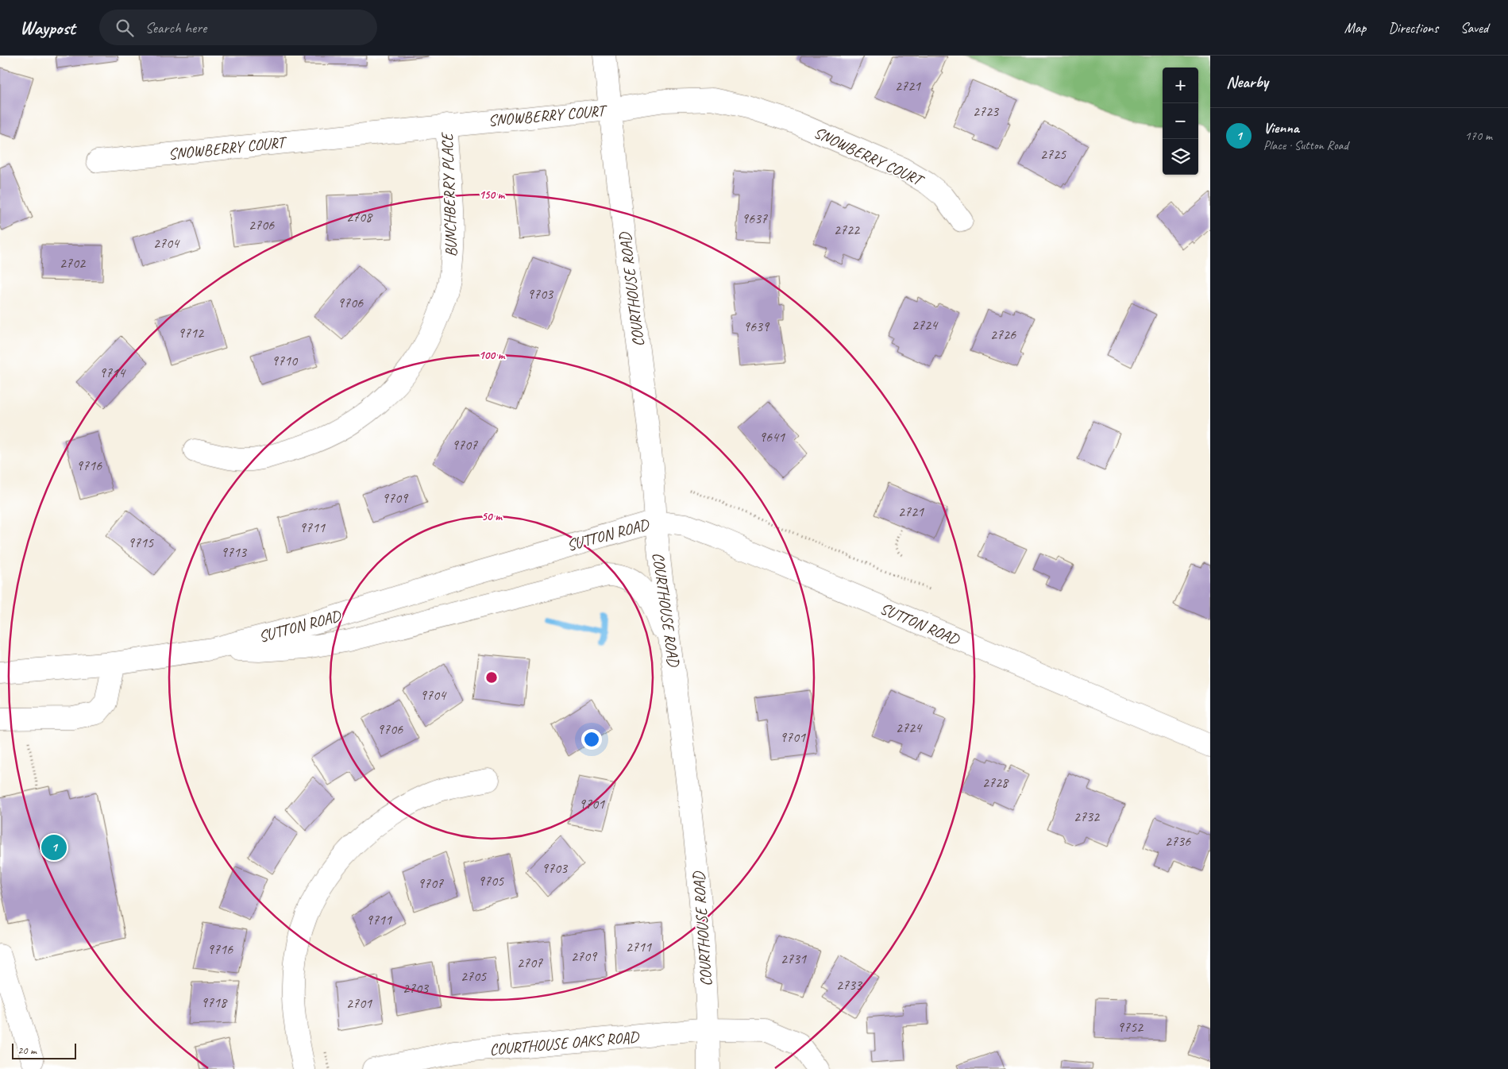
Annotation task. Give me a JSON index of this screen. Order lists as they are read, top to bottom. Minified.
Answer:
{"streets":{"street":["SNOWBERRY COURT","BUNCHBERRY PLACE","COURTHOUSE ROAD","SUTTON ROAD","COURTHOUSE OAKS ROAD"]},"crossings":[["SNOWBERRY COURT","BUNCHBERRY PLACE"],["SNOWBERRY COURT","COURTHOUSE ROAD"],["COURTHOUSE ROAD","SUTTON ROAD"],["COURTHOUSE ROAD","COURTHOUSE OAKS ROAD"]],"house_numbers":["2721","2723","2725","2708","9637","2706","2722","2704","2702","9703","9706","2724","9639","9712","2726","9710","9714","9641","9707","9716","9709","2721","9711","9715","9713","9704","2724","9706","9701","2728","9701","2732","2736","9703","9705","9707","9711","2711","9716","2709","2731","2707","2705","2733","2703","9718","2701","9752"],"scale_bar":"20 m","page":{"header":"Waypost","search":"Search here","nav":["Map","Directions","Saved"],"heading":"Nearby","map_buttons":["+","−"],"list":[{"mark":"1","name":"Vienna","note":"Place · Sutton Road","value":"170 m"}],"pins":"1","scale":"20 m"},"rings":["150 m","100 m","50 m"]}
